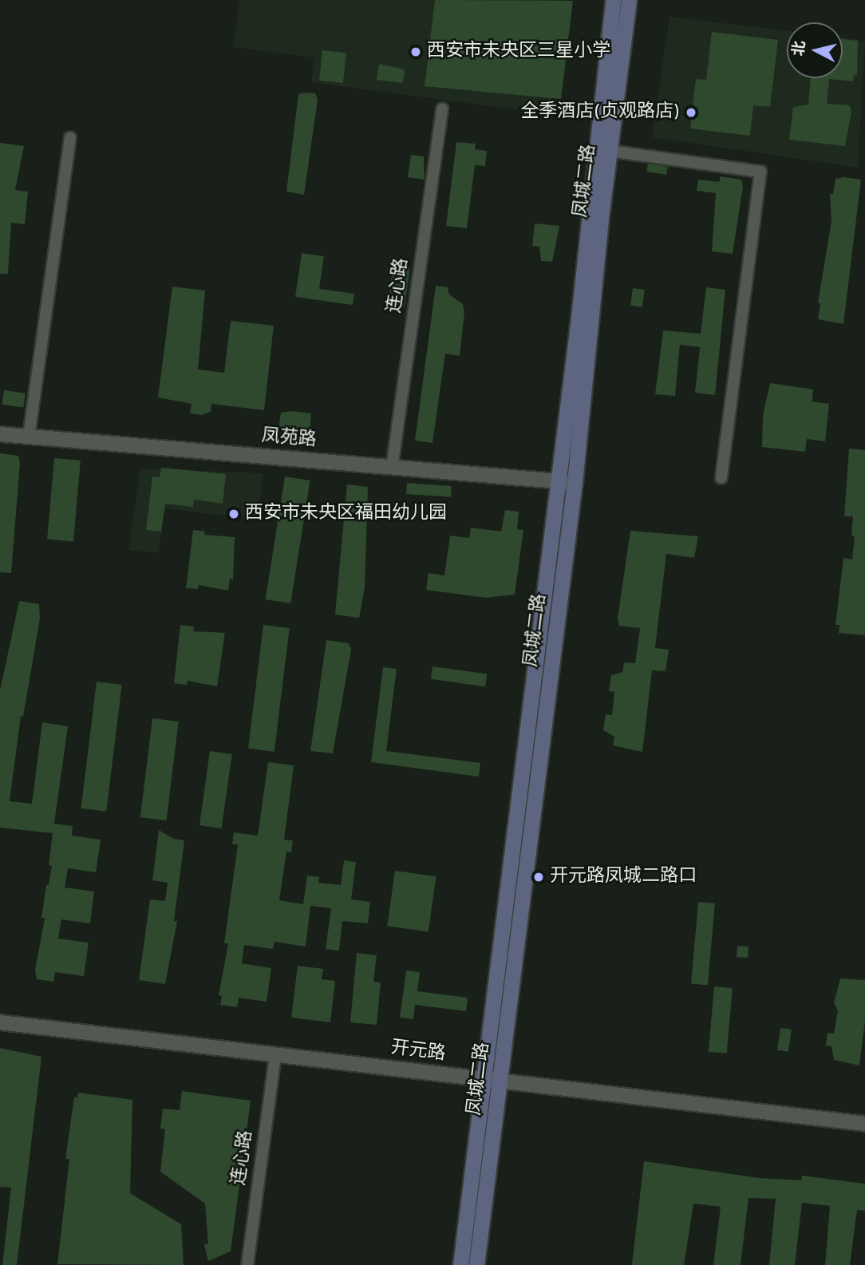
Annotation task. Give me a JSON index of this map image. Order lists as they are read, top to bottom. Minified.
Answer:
{"streets":{"main road":["凤城二路"],"street":["连心路","凤苑路","开元路"]},"crossings":[["凤城二路","凤苑路"],["凤城二路","开元路"],["连心路","凤苑路"],["连心路","开元路"]],"places":["西安市未央区三星小学","全季酒店(贞观路店)","西安市未央区福田幼儿园","开元路凤城二路口"],"north":"left"}
